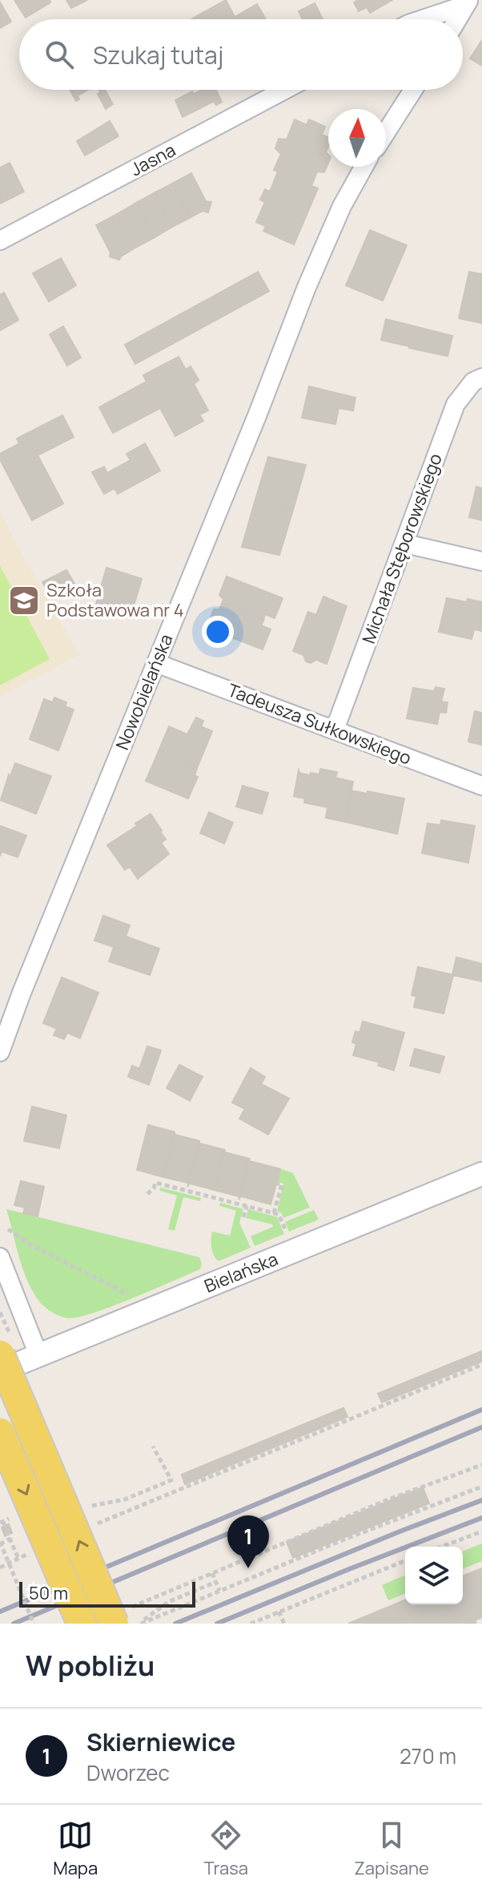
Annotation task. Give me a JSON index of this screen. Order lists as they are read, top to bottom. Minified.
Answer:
{"streets":{"street":["Jasna","Michała Stęborowskiego","Nowobielańska","Tadeusza Sułkowskiego","Bielańska"]},"crossings":[["Michała Stęborowskiego","Tadeusza Sułkowskiego"],["Nowobielańska","Tadeusza Sułkowskiego"]],"places":{"school or university":["Szkoła Podstawowa nr 4"]},"scale_bar":"50 m","north":"top","page":{"search":"Szukaj tutaj","pins":"1","scale":"50 m","heading":"W pobliżu","list":[{"mark":"1","name":"Skierniewice","note":"Dworzec","value":"270 m"}],"nav":["Mapa","Trasa","Zapisane"]}}
